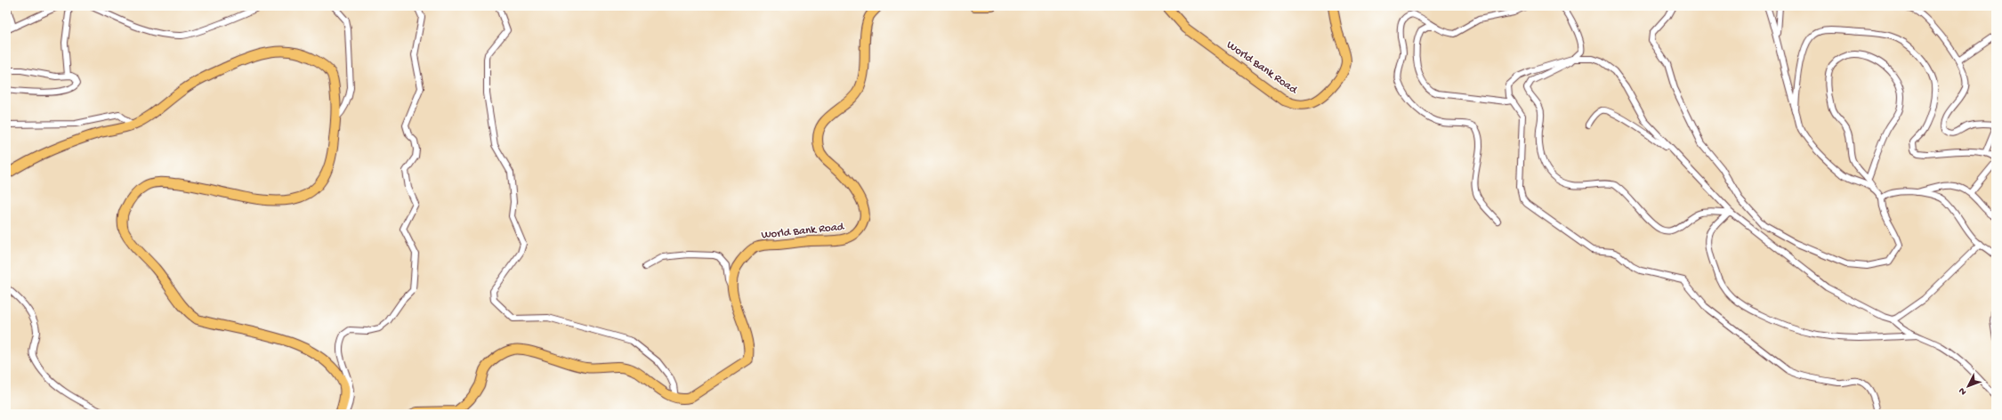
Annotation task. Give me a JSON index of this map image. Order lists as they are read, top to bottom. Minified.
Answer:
{"streets":{"main road":["World Bank Road"]},"north":"bottom left"}
